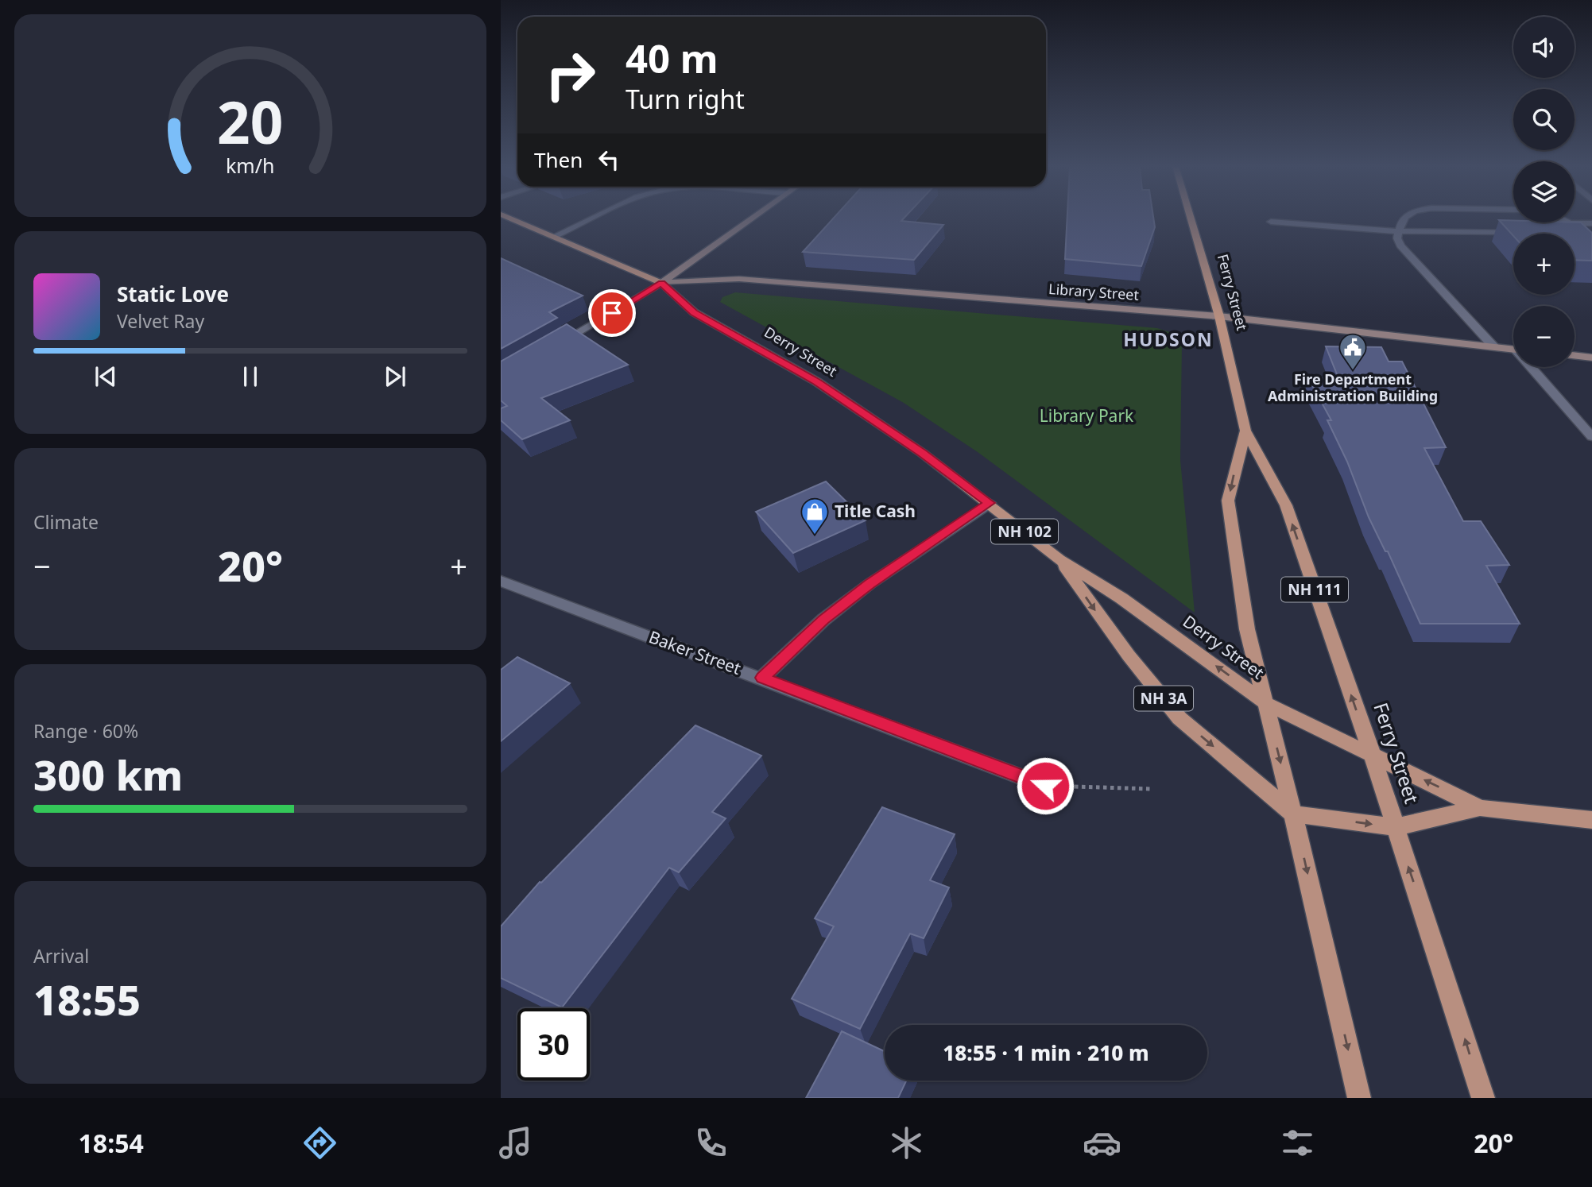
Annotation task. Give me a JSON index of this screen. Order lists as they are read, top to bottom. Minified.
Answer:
{"streets":{"main road":["Ferry Street","Derry Street","NH 102","NH 111","NH 3A"],"street":["Library Street","Baker Street"]},"crossings":[["Library Street","Ferry Street"],["Library Street","Derry Street"],["Ferry Street","Derry Street"]],"districts":["HUDSON"],"parks":["Library Park"],"places":{"public building":["Fire Department Administration Building"],"shop":["Title Cash"]},"page":{"map_buttons":["+","−"],"turn":["40 m","Turn right"],"then":"Then","song":["Static Love","Velvet Ray"],"tile":["Climate",["Range · 60%","300 km"],["Arrival","18:55"]],"heat":["−","20°","+"],"limit":"30","trip":"18:55 · 1 min · 210 m","tabs":["18:54","20°"],"gauge":["20","km/h"]}}
